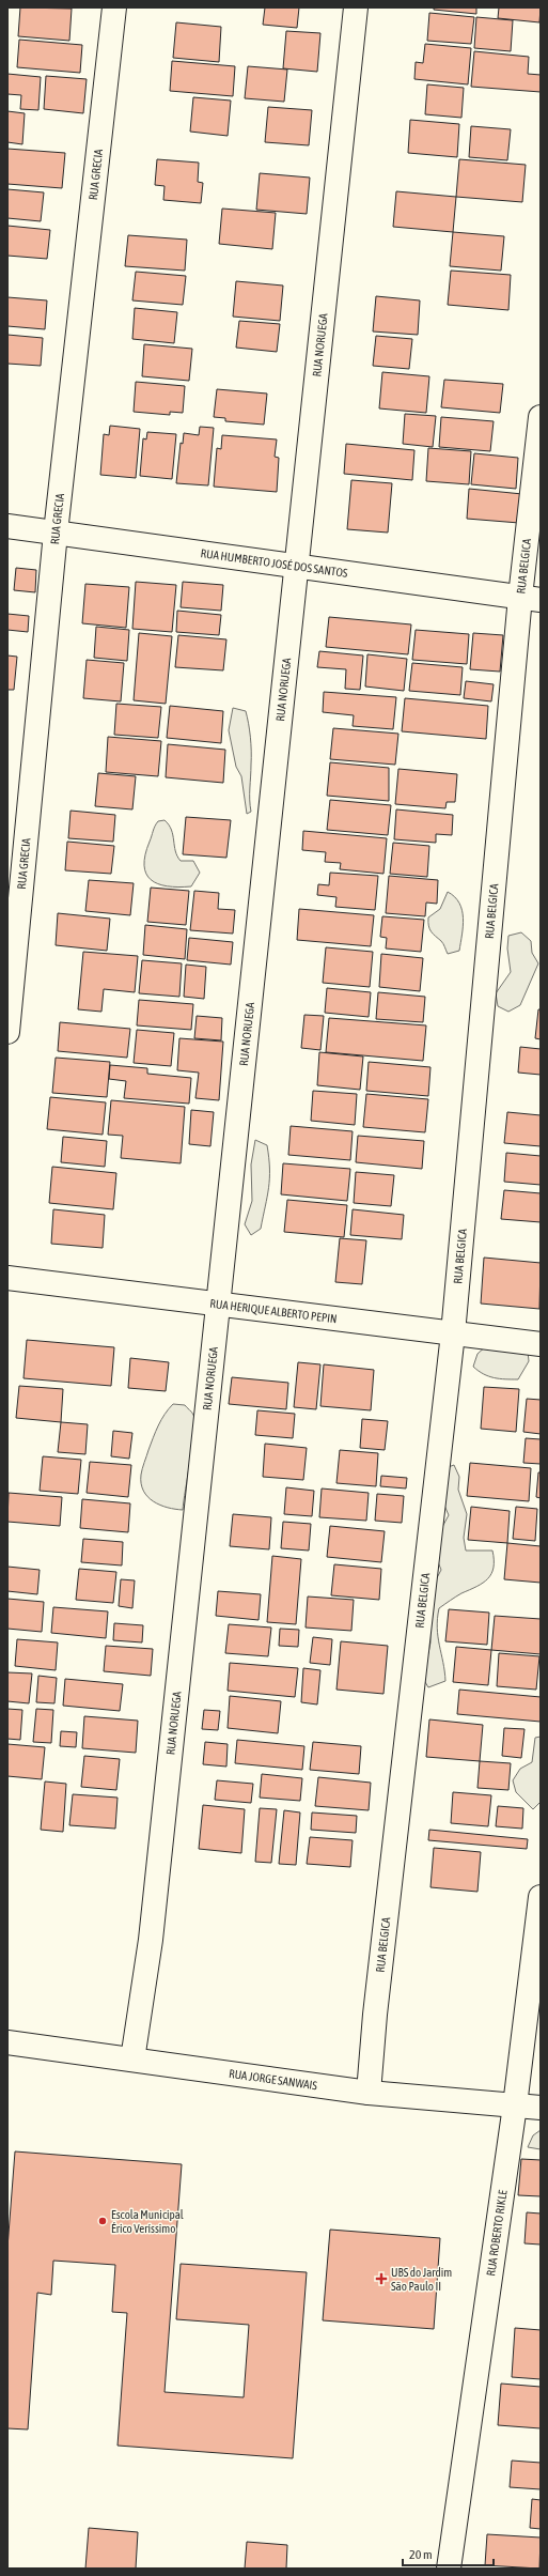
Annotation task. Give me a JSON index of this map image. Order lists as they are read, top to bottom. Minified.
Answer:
{"streets":{"street":["RUA GRECIA","RUA NORUEGA","RUA HUMBERTO JOSÉ DOS SANTOS","RUA BELGICA","RUA HERIQUE ALBERTO PEPIN","RUA JORGE SANWAIS","RUA ROBERTO RIKLE"]},"crossings":[["RUA GRECIA","RUA HUMBERTO JOSÉ DOS SANTOS"],["RUA NORUEGA","RUA HUMBERTO JOSÉ DOS SANTOS"],["RUA NORUEGA","RUA HERIQUE ALBERTO PEPIN"],["RUA NORUEGA","RUA JORGE SANWAIS"],["RUA HUMBERTO JOSÉ DOS SANTOS","RUA BELGICA"],["RUA BELGICA","RUA HERIQUE ALBERTO PEPIN"],["RUA BELGICA","RUA JORGE SANWAIS"],["RUA JORGE SANWAIS","RUA ROBERTO RIKLE"]],"places":{"other":["Escola Municipal Érico Veríssimo"],"health":["UBS do Jardim São Paulo II"]},"scale_bar":"20 m"}
